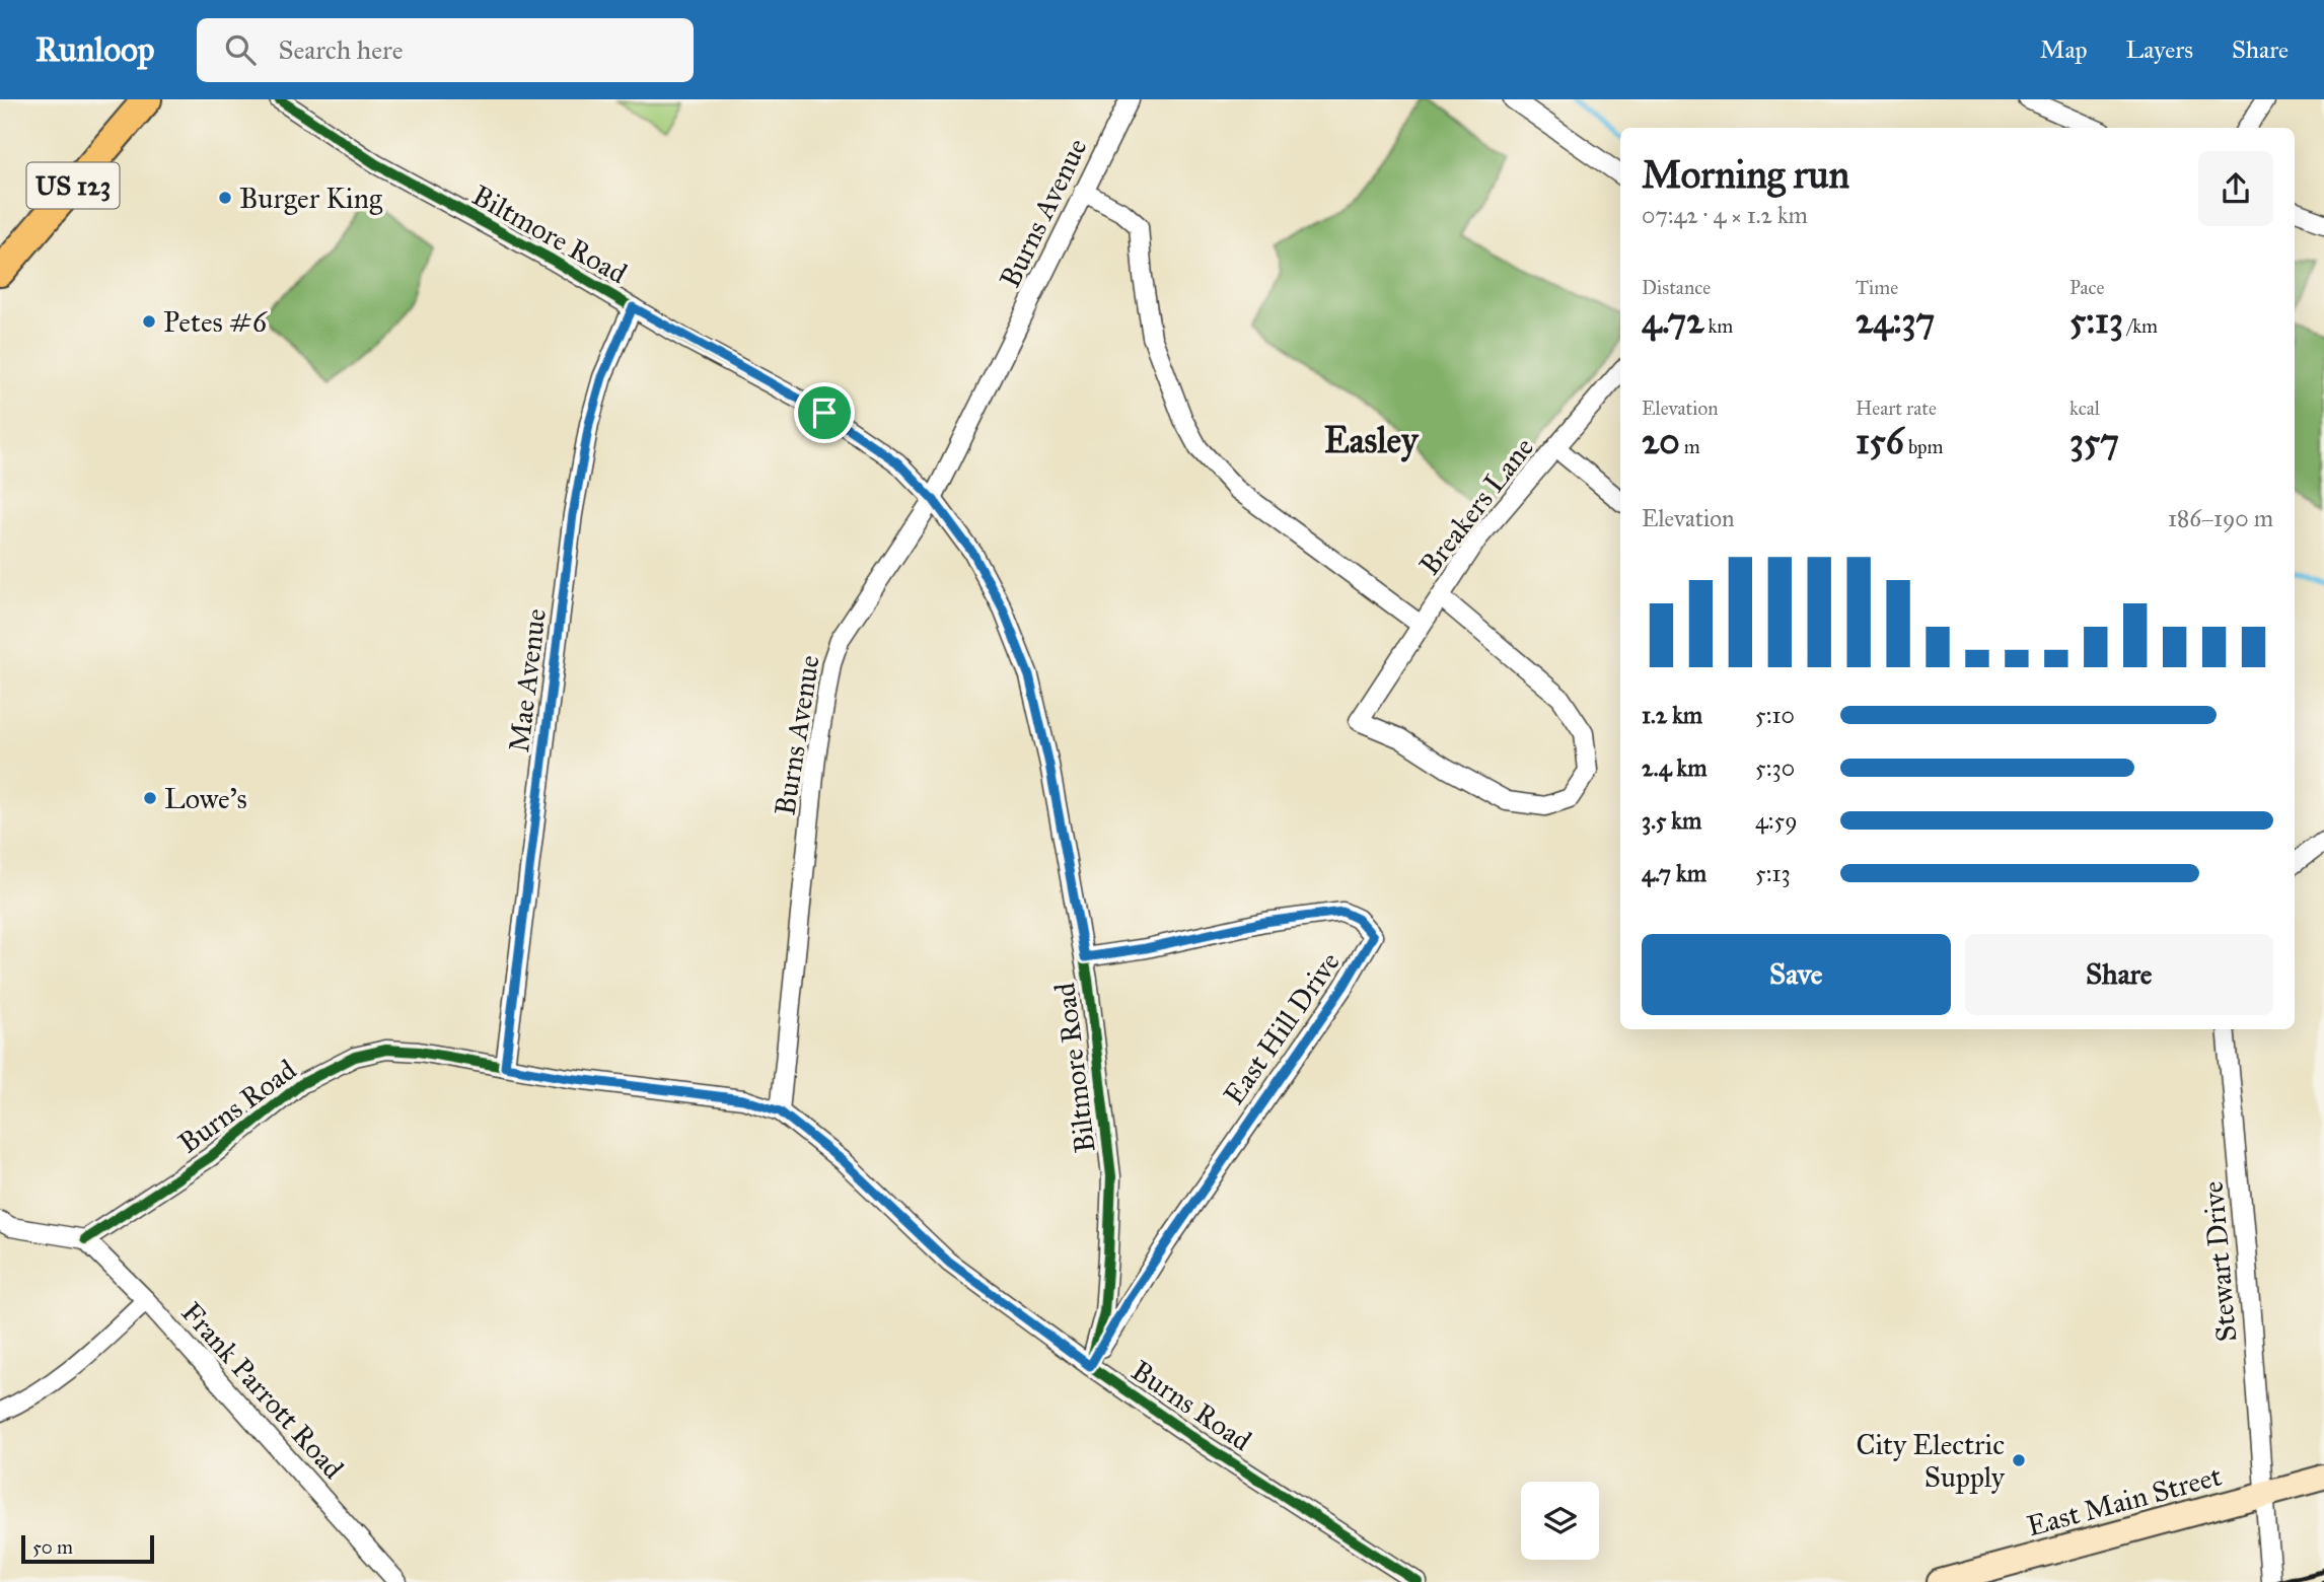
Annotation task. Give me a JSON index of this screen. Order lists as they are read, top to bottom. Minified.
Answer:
{"streets":{"highway":["US 123"],"main road":["East Main Street"],"street":["Burns Avenue","Biltmore Road","Breakers Lane","Mae Avenue","East Hill Drive","Burns Road","Stewart Drive","Frank Parrott Road"]},"crossings":[["Burns Avenue","Biltmore Road"],["Burns Avenue","Burns Road"],["Biltmore Road","Mae Avenue"],["Biltmore Road","East Hill Drive"],["Biltmore Road","Burns Road"],["Mae Avenue","Burns Road"],["East Hill Drive","Burns Road"],["Burns Road","Frank Parrott Road"],["Stewart Drive","East Main Street"]],"districts":["Easley"],"places":["Burger King","Petes #6","Lowe's","City Electric Supply"],"scale_bar":"50 m","page":{"header":"Runloop","search":"Search here","nav":["Map","Layers","Share"],"heading":["Morning run","07:42 · 4 × 1.2 km"],"stats":[["Distance","4.72 km"],["Time","24:37"],["Pace","5:13 /km"],["Elevation","20 m"],["Heart rate","156 bpm"],["kcal","357"]],"chart":["Elevation","186–190 m"],"list":[{"name":"1.2 km","note":"5:10"},{"name":"2.4 km","note":"5:30"},{"name":"3.5 km","note":"4:59"},{"name":"4.7 km","note":"5:13"}],"buttons":["Save","Share"],"scale":"50 m"}}
